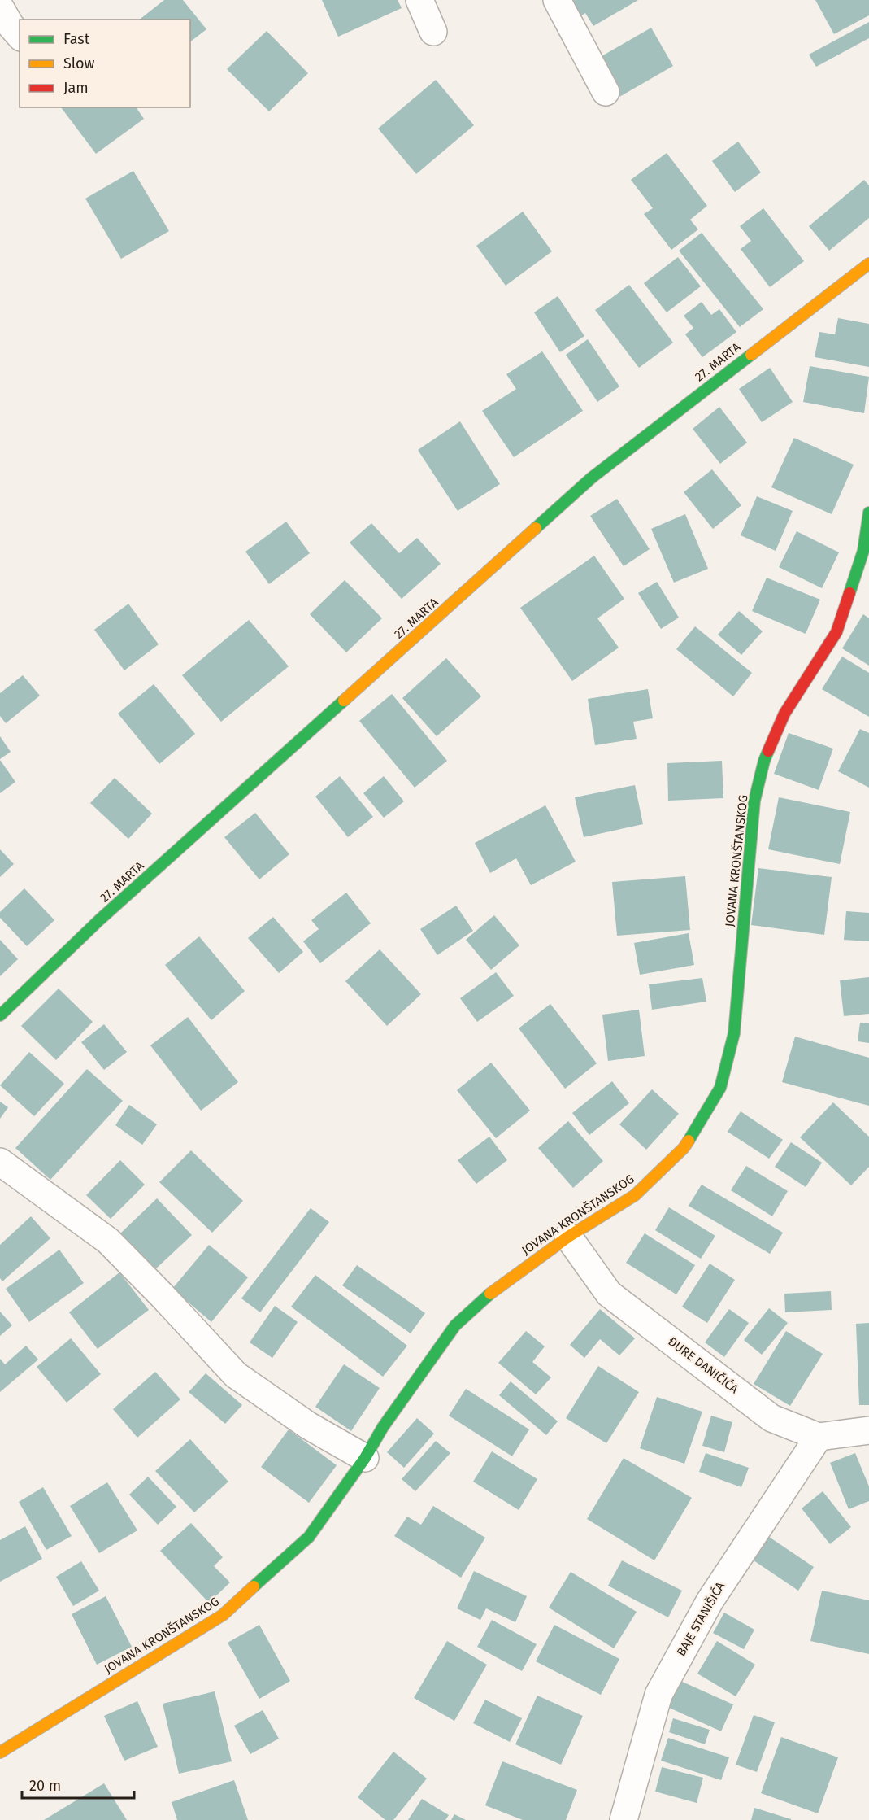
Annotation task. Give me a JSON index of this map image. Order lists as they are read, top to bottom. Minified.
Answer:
{"streets":{"street":["27. MARTA","JOVANA KRONŠTANSKOG","ĐURE DANIČIĆA","BAJE STANIŠIĆA"]},"crossings":[["JOVANA KRONŠTANSKOG","ĐURE DANIČIĆA"],["ĐURE DANIČIĆA","BAJE STANIŠIĆA"]],"legend":["Fast","Slow","Jam"],"scale_bar":"20 m"}
